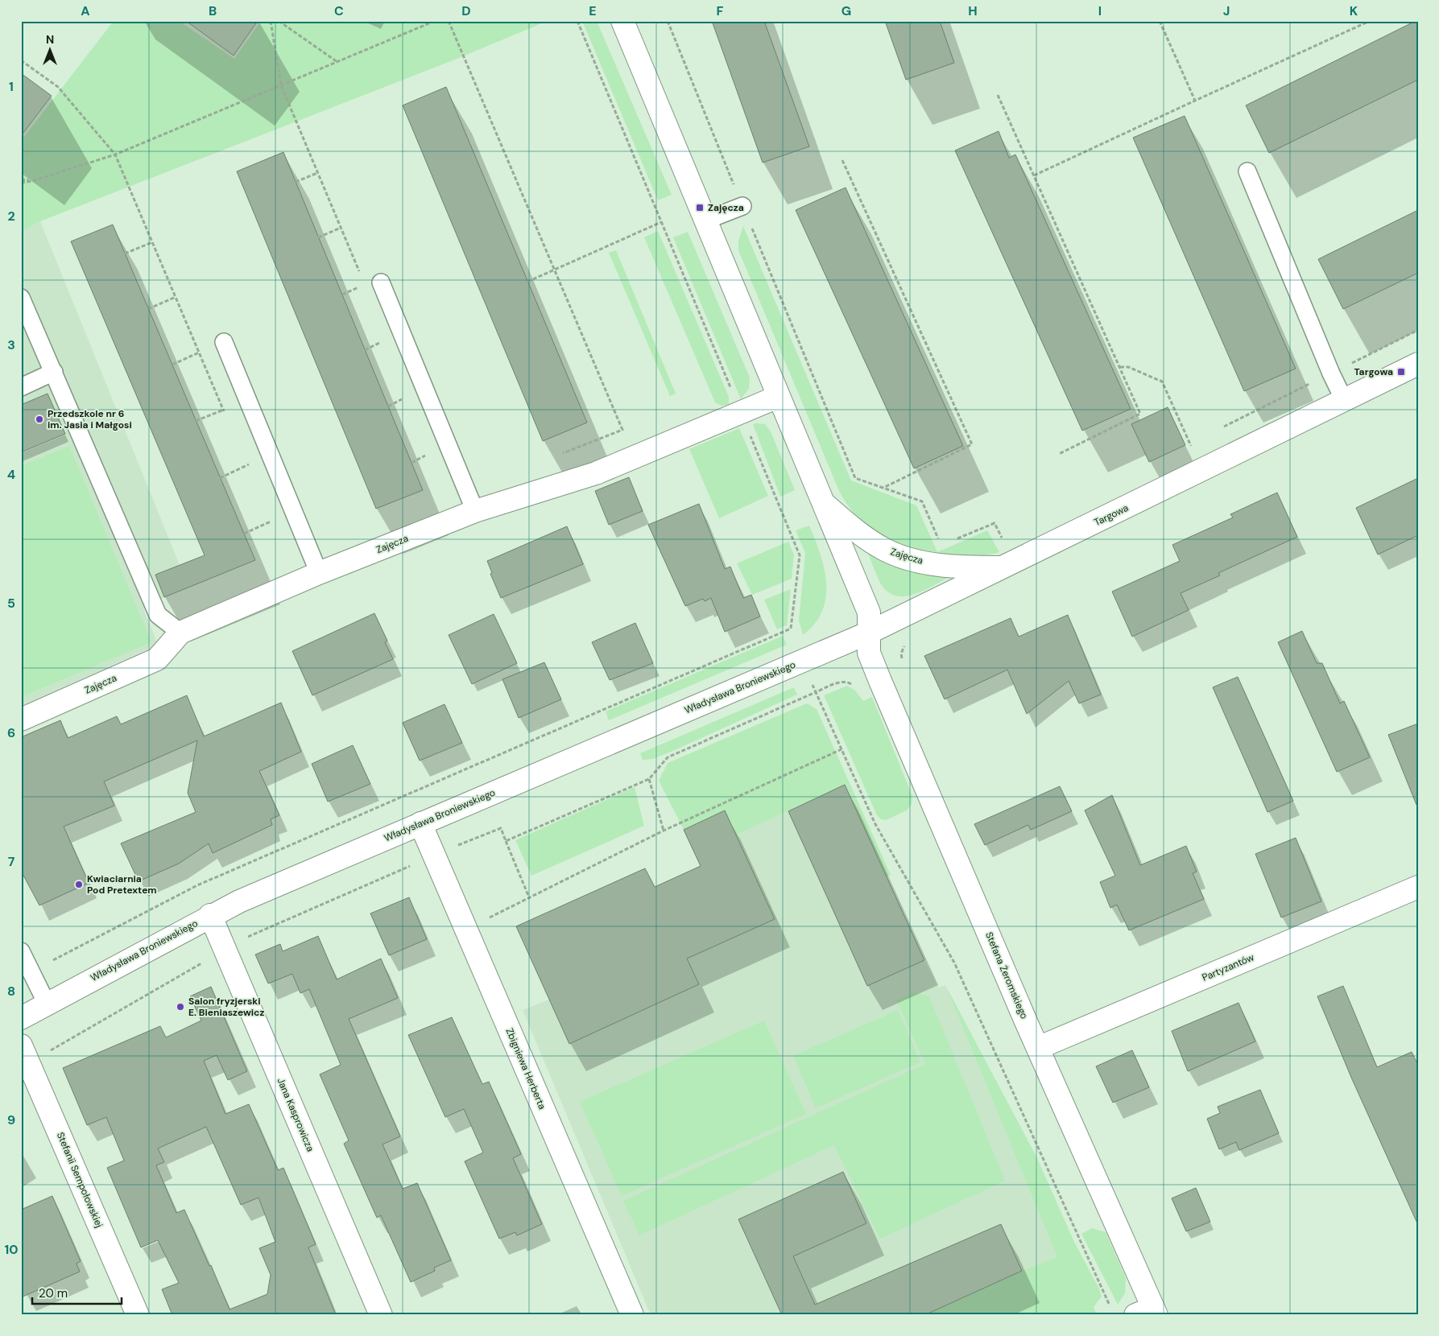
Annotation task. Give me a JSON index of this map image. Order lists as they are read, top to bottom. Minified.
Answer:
{"streets":{"street":["Targowa","Zajęcza","Władysława Broniewskiego","Partyzantów","Stefana Żeromskiego","Zbigniewa Herberta","Jana Kasprowicza","Stefanii Sempołowskiej"]},"crossings":[["Targowa","Zajęcza"],["Targowa","Władysława Broniewskiego"],["Targowa","Stefana Żeromskiego"],["Zajęcza","Władysława Broniewskiego"],["Zajęcza","Stefana Żeromskiego"],["Władysława Broniewskiego","Stefana Żeromskiego"],["Władysława Broniewskiego","Zbigniewa Herberta"],["Władysława Broniewskiego","Jana Kasprowicza"],["Partyzantów","Stefana Żeromskiego"]],"places":{"transit":["Zajęcza","Targowa"],"other":["Przedszkole nr 6 im. Jasia i Małgosi","Kwiaciarnia Pod Pretextem","Salon fryzjerski E. Bieniaszewicz"]},"scale_bar":"20 m","north":"top","grid":{"columns":["A","B","C","D","E","F","G","H","I","J","K"],"rows":["1","2","3","4","5","6","7","8","9","10"]}}
